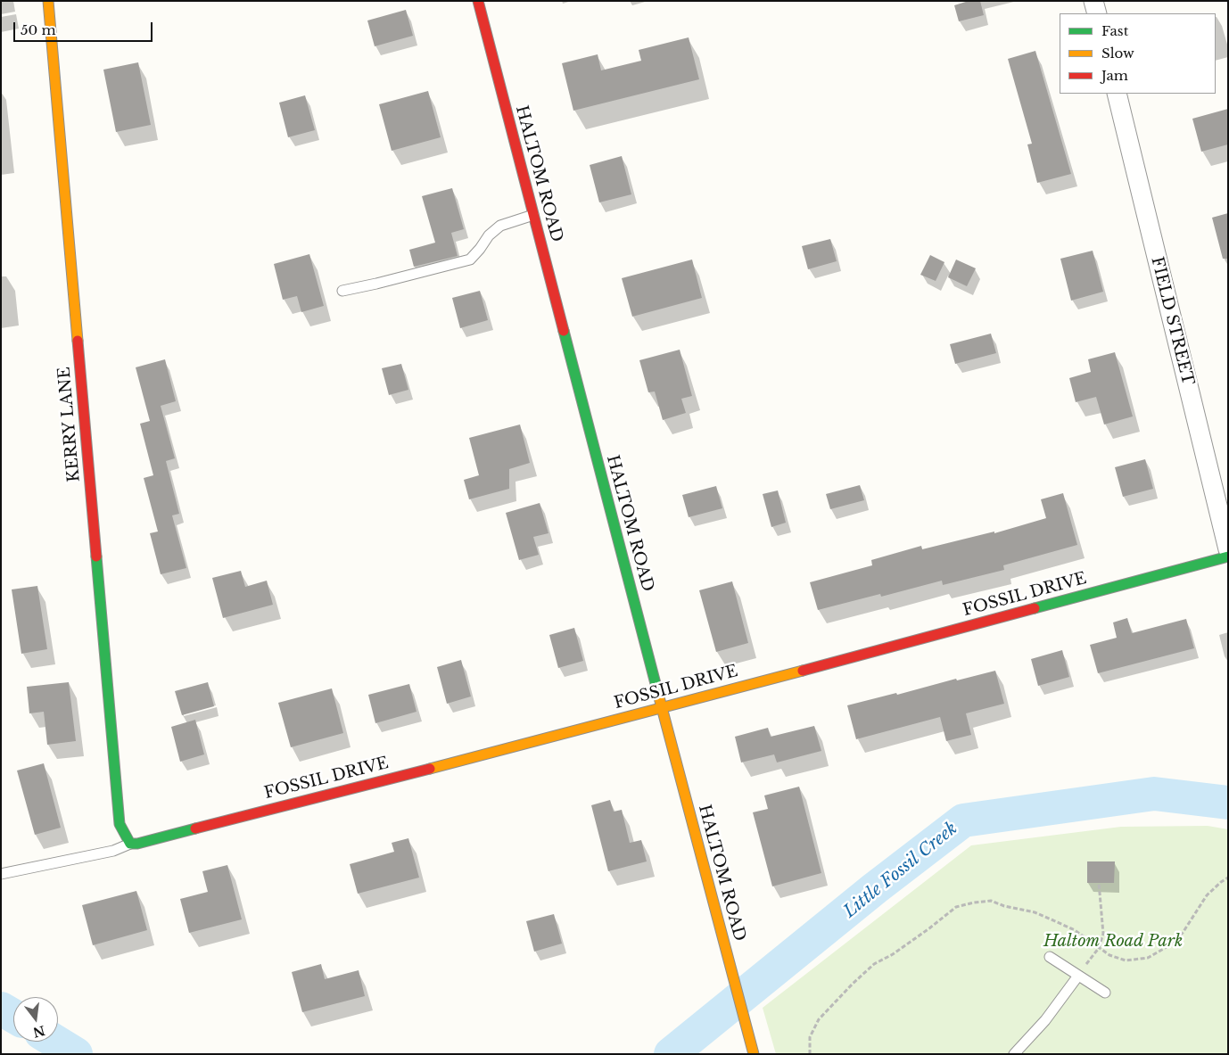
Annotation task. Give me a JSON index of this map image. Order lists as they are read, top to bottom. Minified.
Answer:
{"streets":{"street":["HALTOM ROAD","FIELD STREET","KERRY LANE","FOSSIL DRIVE"]},"crossings":[["HALTOM ROAD","FOSSIL DRIVE"],["KERRY LANE","FOSSIL DRIVE"]],"water":["Little Fossil Creek"],"parks":["Haltom Road Park"],"legend":["Fast","Slow","Jam"],"scale_bar":"50 m","north":"bottom"}
